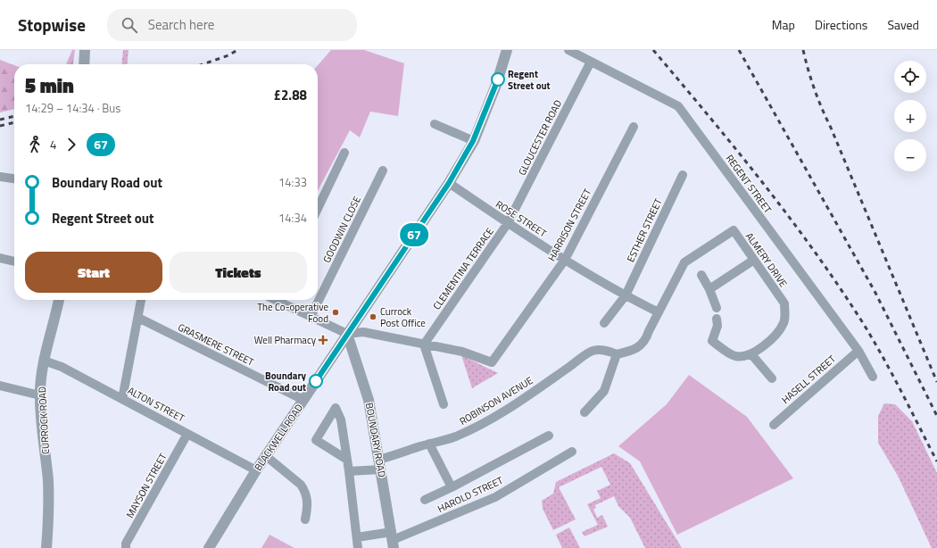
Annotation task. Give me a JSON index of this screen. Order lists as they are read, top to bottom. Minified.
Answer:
{"streets":{"street":["GLOUCESTER ROAD","REGENT STREET","ROSE STREET","HARRISON STREET","GOODWIN CLOSE","ESTHER STREET","ALMERY DRIVE","CLEMENTINA TERRACE","GRASMERE STREET","HASELL STREET","ROBINSON AVENUE","ALTON STREET","CURROCK ROAD","BLACKWELL ROAD","BOUNDARY ROAD","MAYSON STREET","HAROLD STREET"]},"crossings":[["GLOUCESTER ROAD","REGENT STREET"],["GLOUCESTER ROAD","ROSE STREET"],["GLOUCESTER ROAD","CLEMENTINA TERRACE"],["REGENT STREET","HASELL STREET"],["ROSE STREET","HARRISON STREET"],["ROSE STREET","ESTHER STREET"],["ROSE STREET","ALMERY DRIVE"],["ROSE STREET","CLEMENTINA TERRACE"],["ROSE STREET","BLACKWELL ROAD"],["HARRISON STREET","CLEMENTINA TERRACE"],["ALMERY DRIVE","ROBINSON AVENUE"],["GRASMERE STREET","BLACKWELL ROAD"],["ROBINSON AVENUE","BOUNDARY ROAD"],["ALTON STREET","CURROCK ROAD"],["ALTON STREET","BLACKWELL ROAD"],["ALTON STREET","MAYSON STREET"],["BLACKWELL ROAD","BOUNDARY ROAD"],["BOUNDARY ROAD","HAROLD STREET"]],"places":{"other":["Regent Street out","The Co-operative Food","Currock Post Office","Boundary Road out"],"health":["Well Pharmacy"]},"lines":["bus line 67"],"page":{"header":"Stopwise","search":"Search here","nav":["Map","Directions","Saved"],"on_map":"67","map_buttons":["+","−"],"heading":["5 min","14:29 – 14:34 · Bus","£2.88"],"legs":["4","67"],"list":[{"name":"Boundary Road out","value":"14:33"},{"name":"Regent Street out","value":"14:34"}],"buttons":["Start","Tickets"]}}
